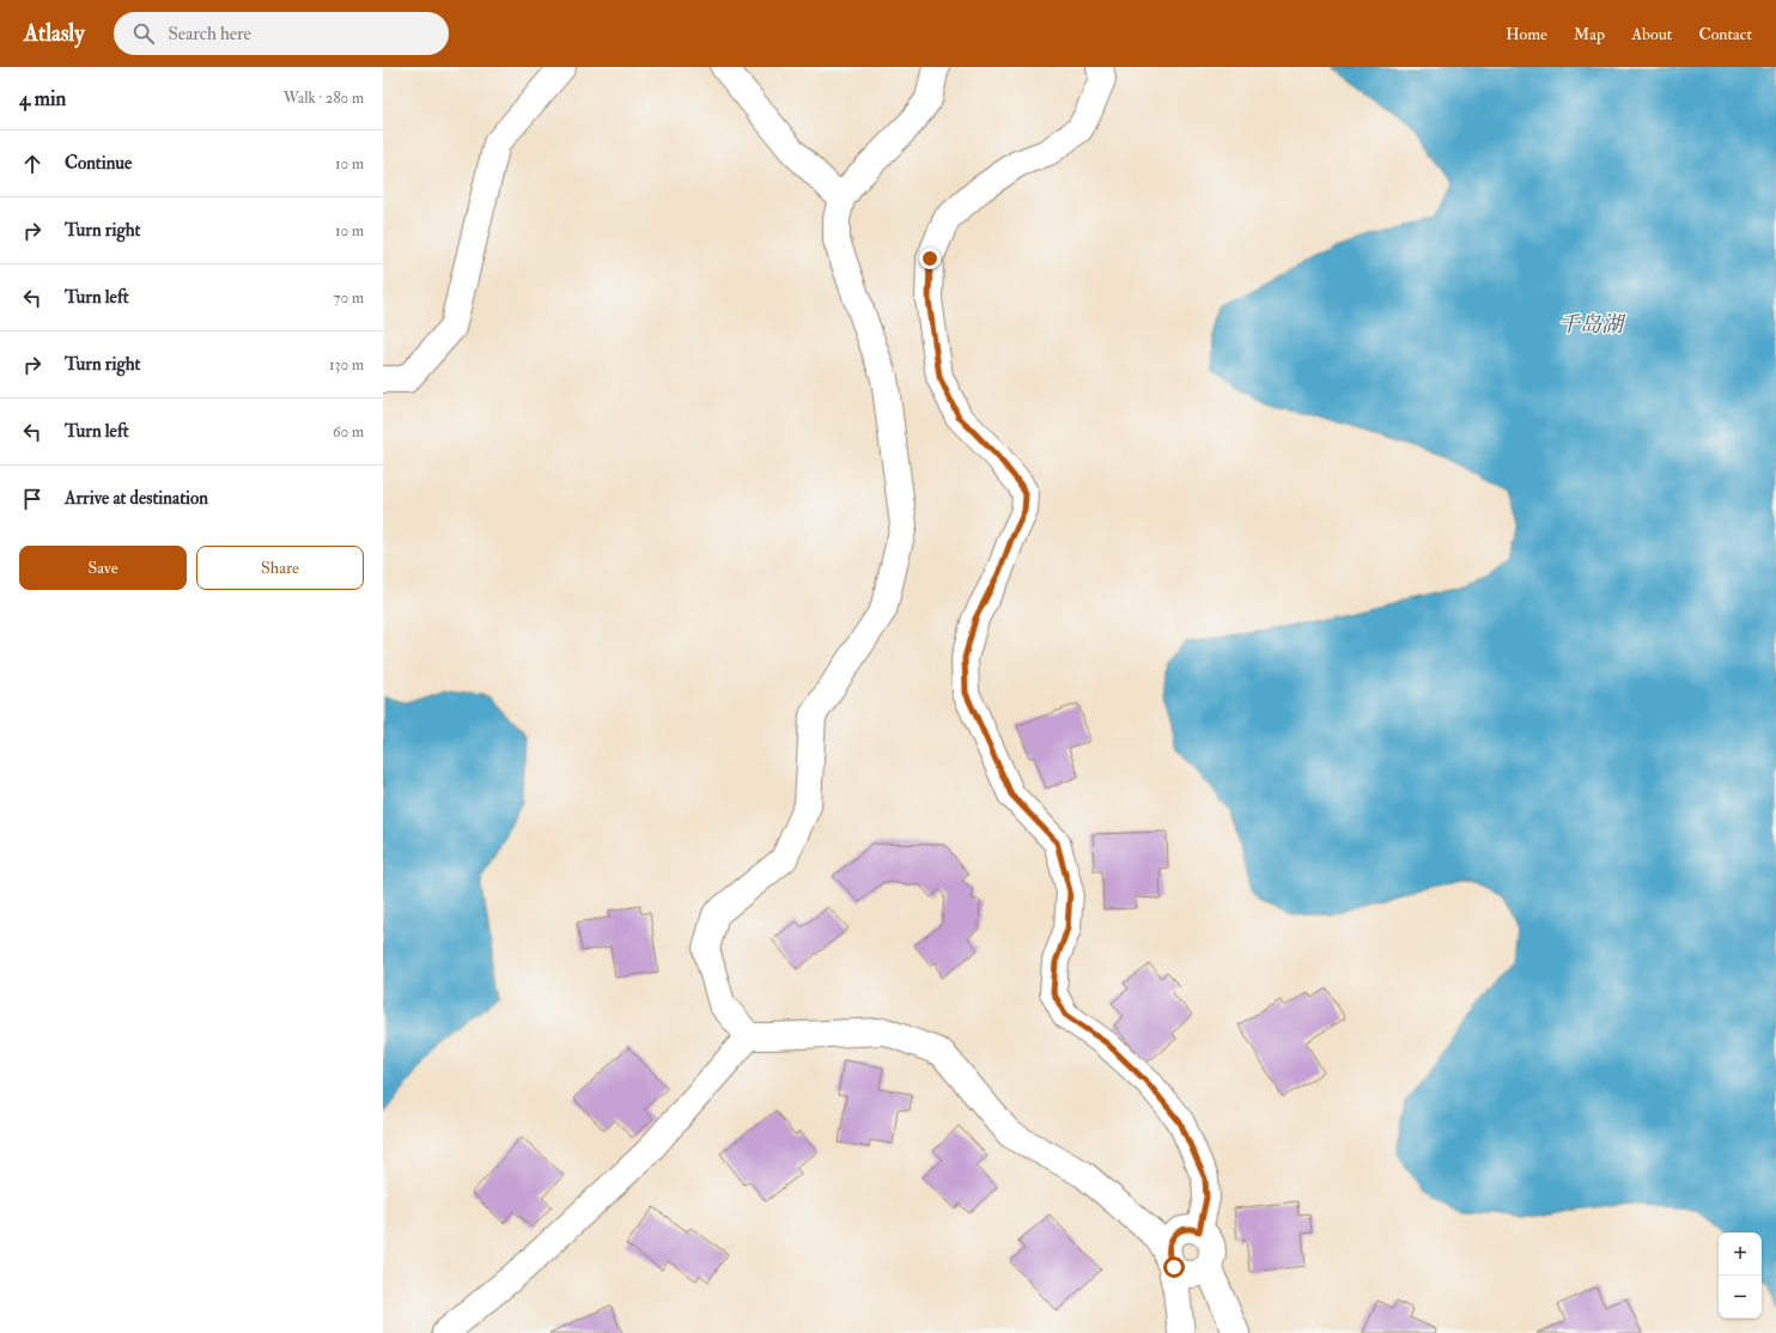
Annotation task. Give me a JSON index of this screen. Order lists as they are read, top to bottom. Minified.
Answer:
{"water":["千岛湖"],"page":{"header":"Atlasly","search":"Search here","nav":["Home","Map","About","Contact"],"heading":["4 min","Walk · 280 m"],"list":[["Continue","10 m"],["Turn right","10 m"],["Turn left","70 m"],["Turn right","130 m"],["Turn left","60 m"],"Arrive at destination"],"buttons":["Save","Share"],"map_buttons":["+","−"]}}
